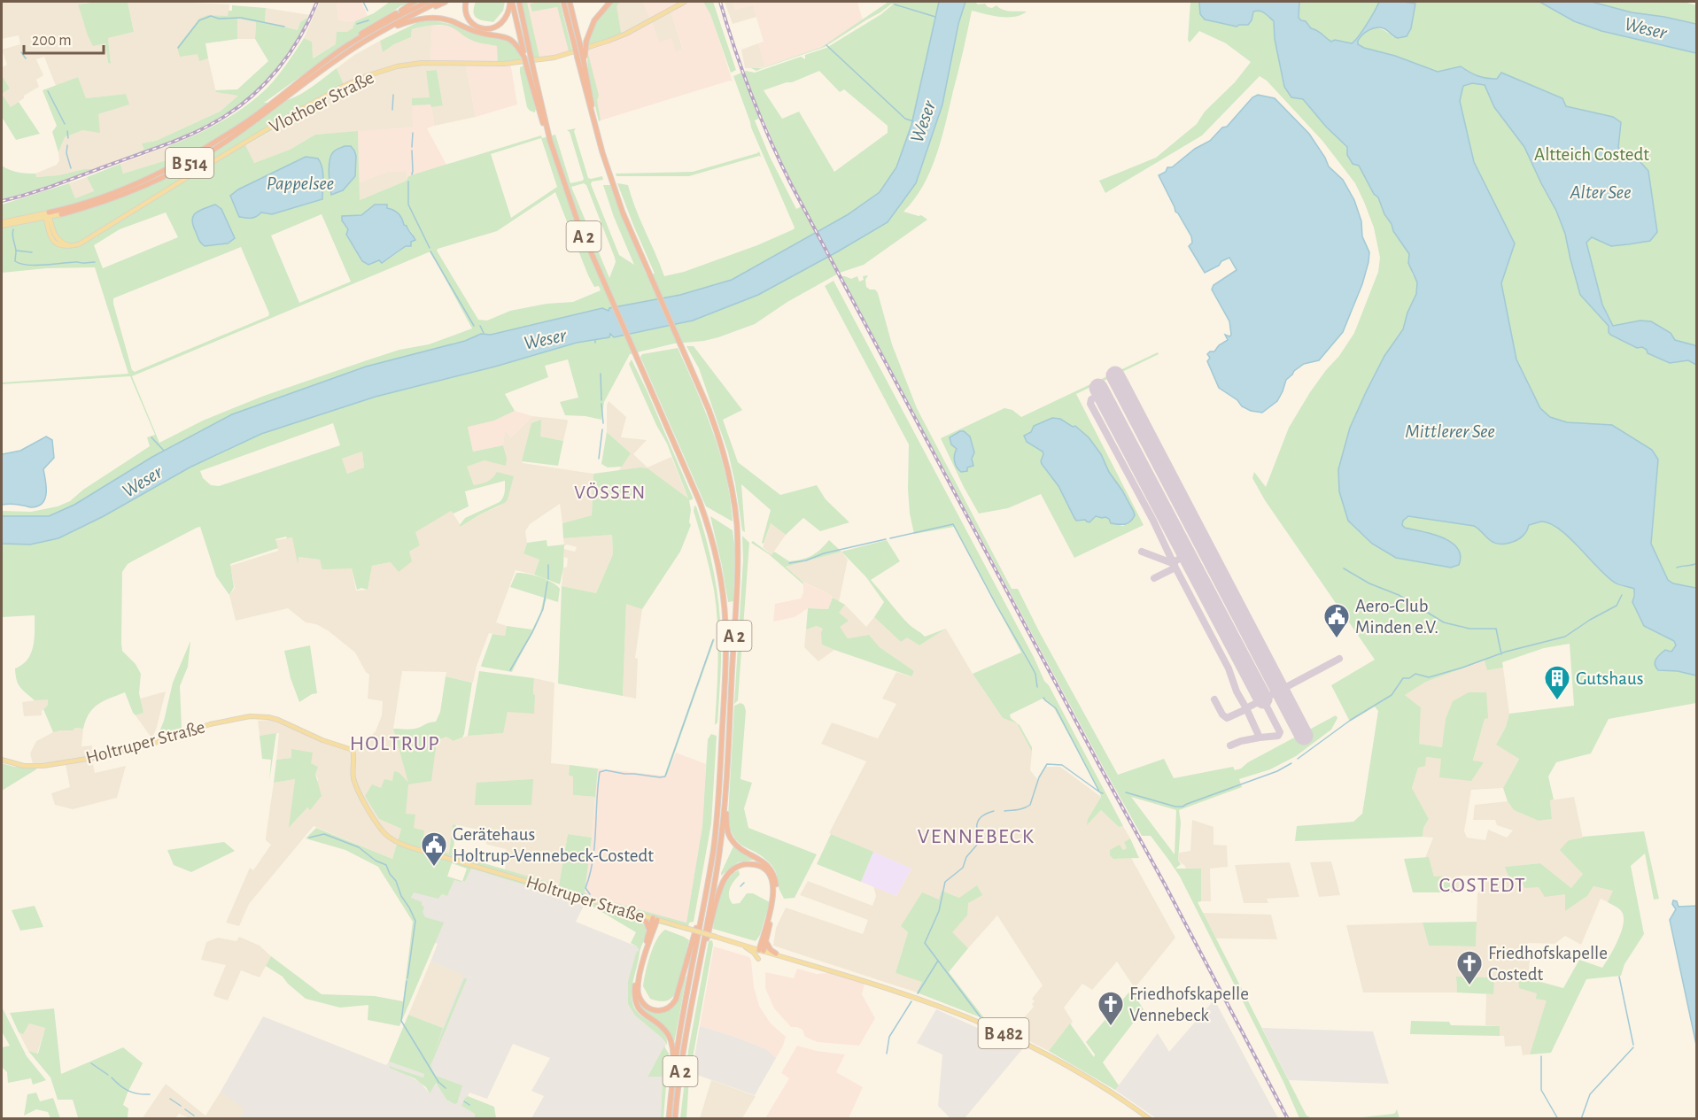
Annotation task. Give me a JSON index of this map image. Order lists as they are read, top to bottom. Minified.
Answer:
{"streets":{"highway":["B 514","A 2"],"main road":["Vlothoer Straße","Holtruper Straße","B 482"]},"crossings":[["Holtruper Straße","B 482"]],"districts":["VÖSSEN","HOLTRUP","VENNEBECK","COSTEDT"],"water":["Weser","Pappelsee","Alter See","Mittlerer See"],"parks":["Altteich Costedt"],"places":{"public building":["Aero-Club Minden e.V.","Gerätehaus Holtrup-Vennebeck-Costedt"],"building":["Gutshaus"],"church":["Friedhofskapelle Costedt","Friedhofskapelle Vennebeck"]},"scale_bar":"200 m"}
